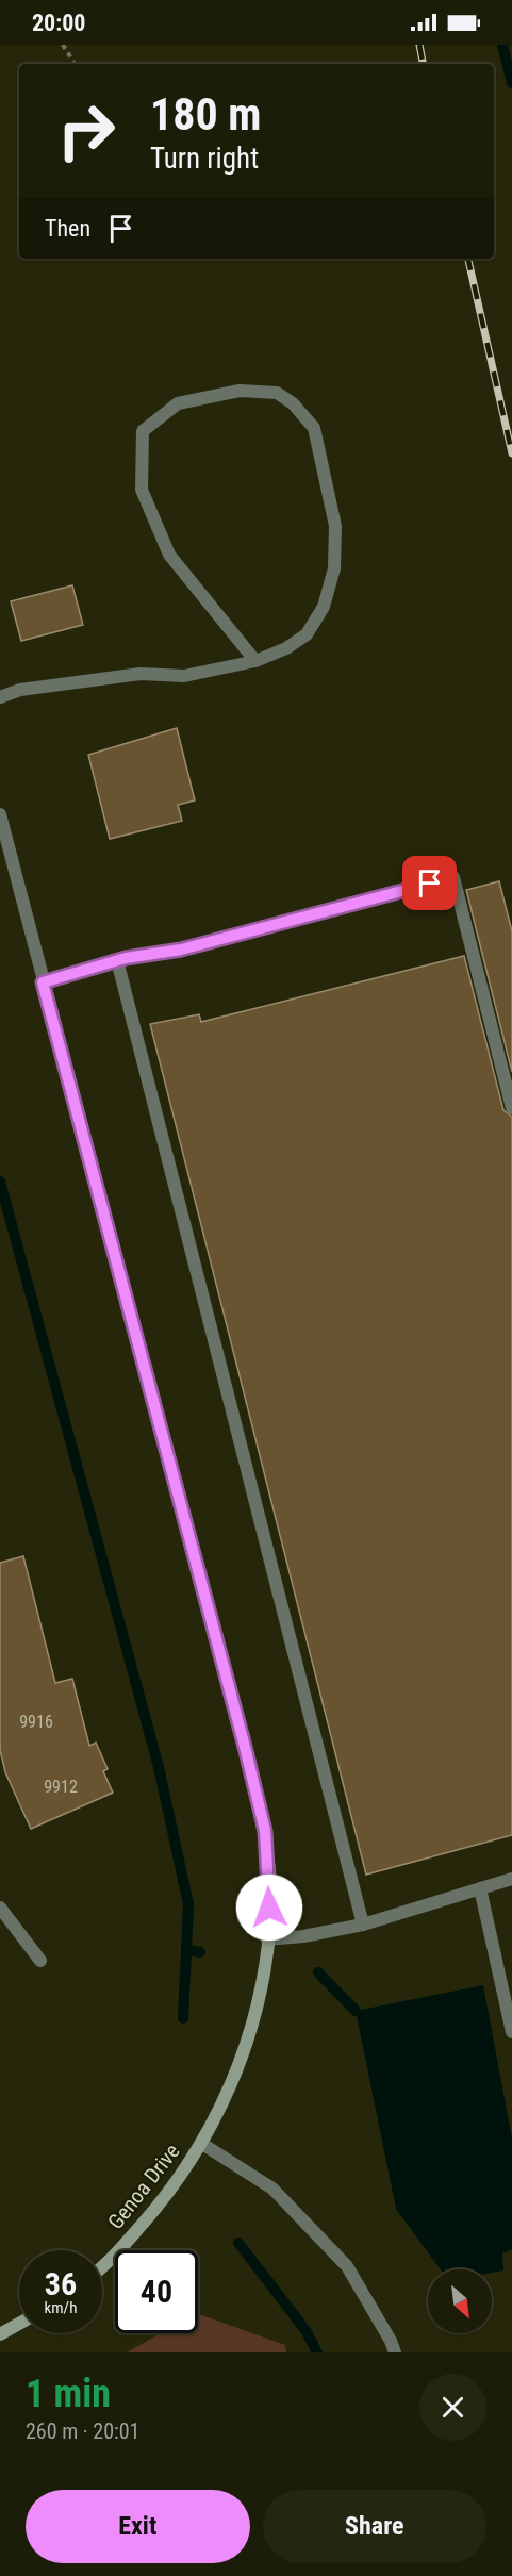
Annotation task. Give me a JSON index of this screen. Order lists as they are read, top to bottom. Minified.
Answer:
{"streets":{"street":["Genoa Drive"]},"house_numbers":["9916","9912"],"north":"bottom right","page":{"status":"20:00","turn":["180 m","Turn right"],"then":"Then","speed":"36 km/h","limit":"40","heading":["1 min","260 m · 20:01"],"buttons":["Exit","Share"]}}
